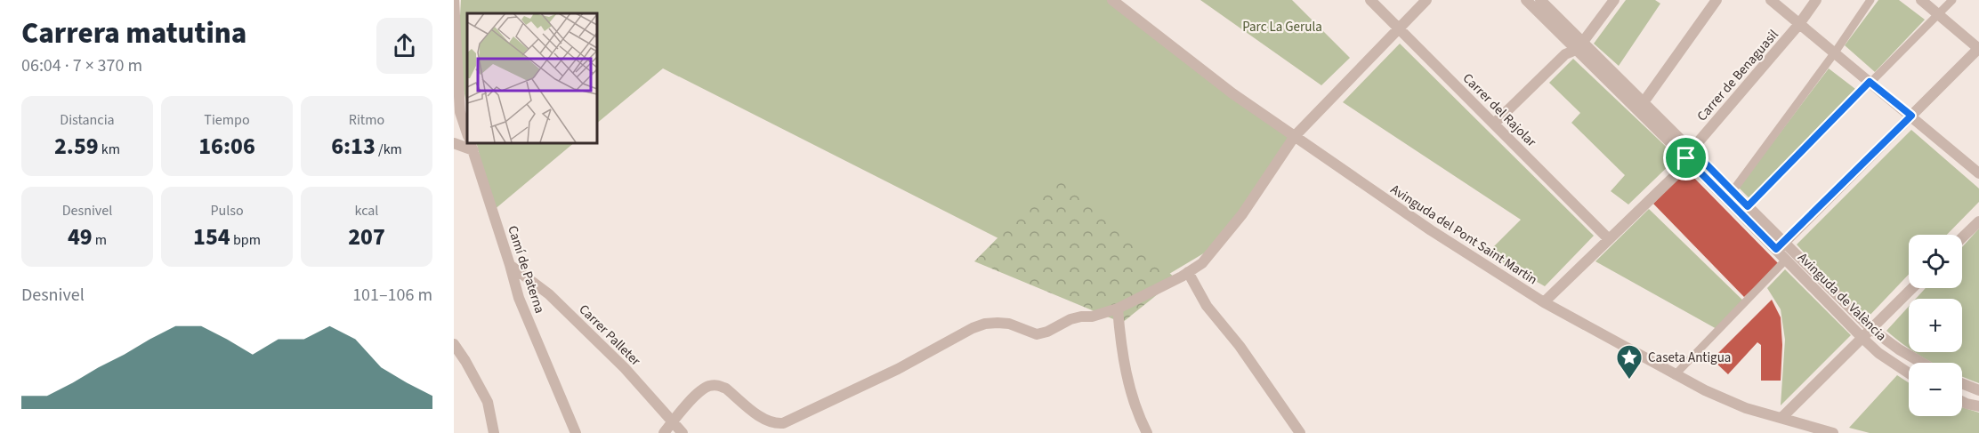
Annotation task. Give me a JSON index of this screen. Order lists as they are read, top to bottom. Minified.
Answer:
{"streets":{"street":["Carrer de Benaguasil","Carrer del Rajolar","Avinguda del Pont Saint Martin","Camí de Paterna","Avinguda de València","Carrer Palleter"]},"crossings":[["Carrer de Benaguasil","Carrer del Rajolar"],["Carrer de Benaguasil","Avinguda del Pont Saint Martin"],["Carrer de Benaguasil","Avinguda de València"],["Camí de Paterna","Carrer Palleter"]],"parks":["Parc La Gerula"],"places":{"place":["Caseta Antigua"]},"page":{"heading":["Carrera matutina","06:04 · 7 × 370 m"],"stats":[["Distancia","2.59 km"],["Tiempo","16:06"],["Ritmo","6:13 /km"],["Desnivel","49 m"],["Pulso","154 bpm"],["kcal","207"]],"map_buttons":["+","−"],"chart":["Desnivel","101–106 m"]}}
